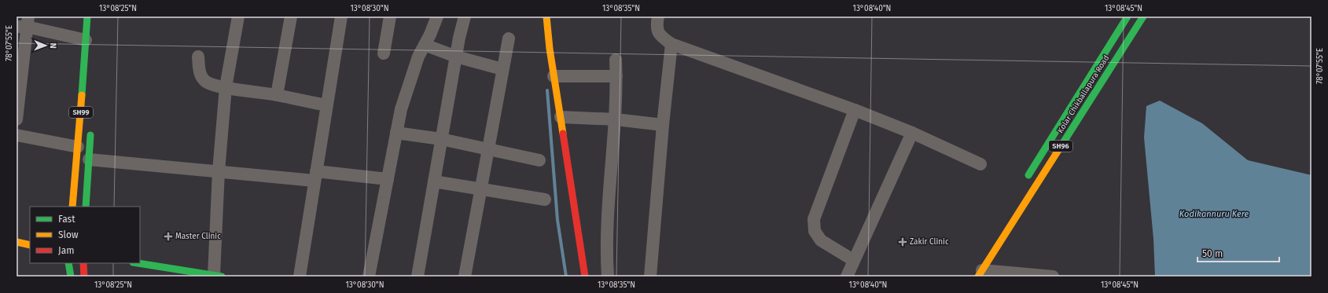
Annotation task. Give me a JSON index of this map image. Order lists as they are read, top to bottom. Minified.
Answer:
{"streets":{"main road":["Kolar Chikballapura Road","SH99","SH96"]},"water":["Kodikannuru Kere"],"places":{"health":["Master Clinic","Zakir Clinic"]},"legend":["Fast","Slow","Jam"],"scale_bar":"50 m","north":"right","coordinates":["13°08'25\"N","13°08'30\"N","13°08'35\"N","13°08'40\"N","13°08'45\"N","78°07'55\"E"]}
